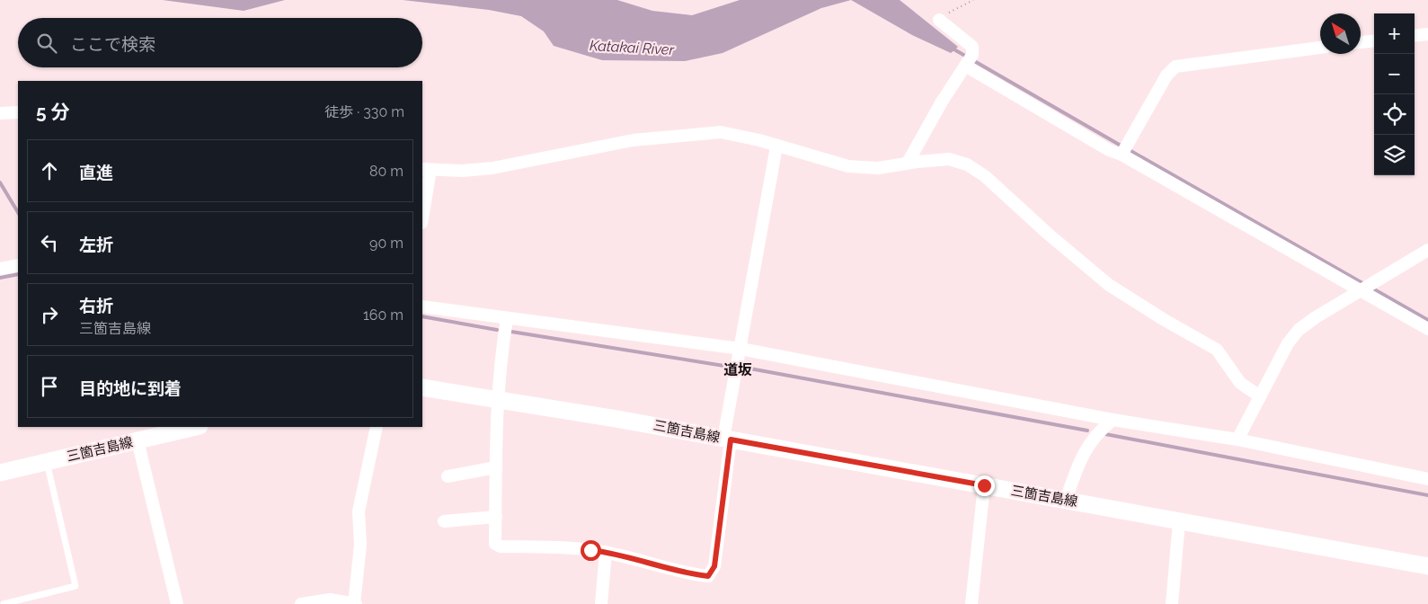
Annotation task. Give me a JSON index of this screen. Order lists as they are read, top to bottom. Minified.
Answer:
{"streets":{"main road":["三箇吉島線"]},"districts":["道坂"],"water":["Katakai River"],"north":"top left","page":{"map_buttons":["+","−"],"search":"ここで検索","heading":["5 分","徒歩 · 330 m"],"list":[["直進","80 m"],["左折","90 m"],["右折","三箇吉島線","160 m"],"目的地に到着"]}}
